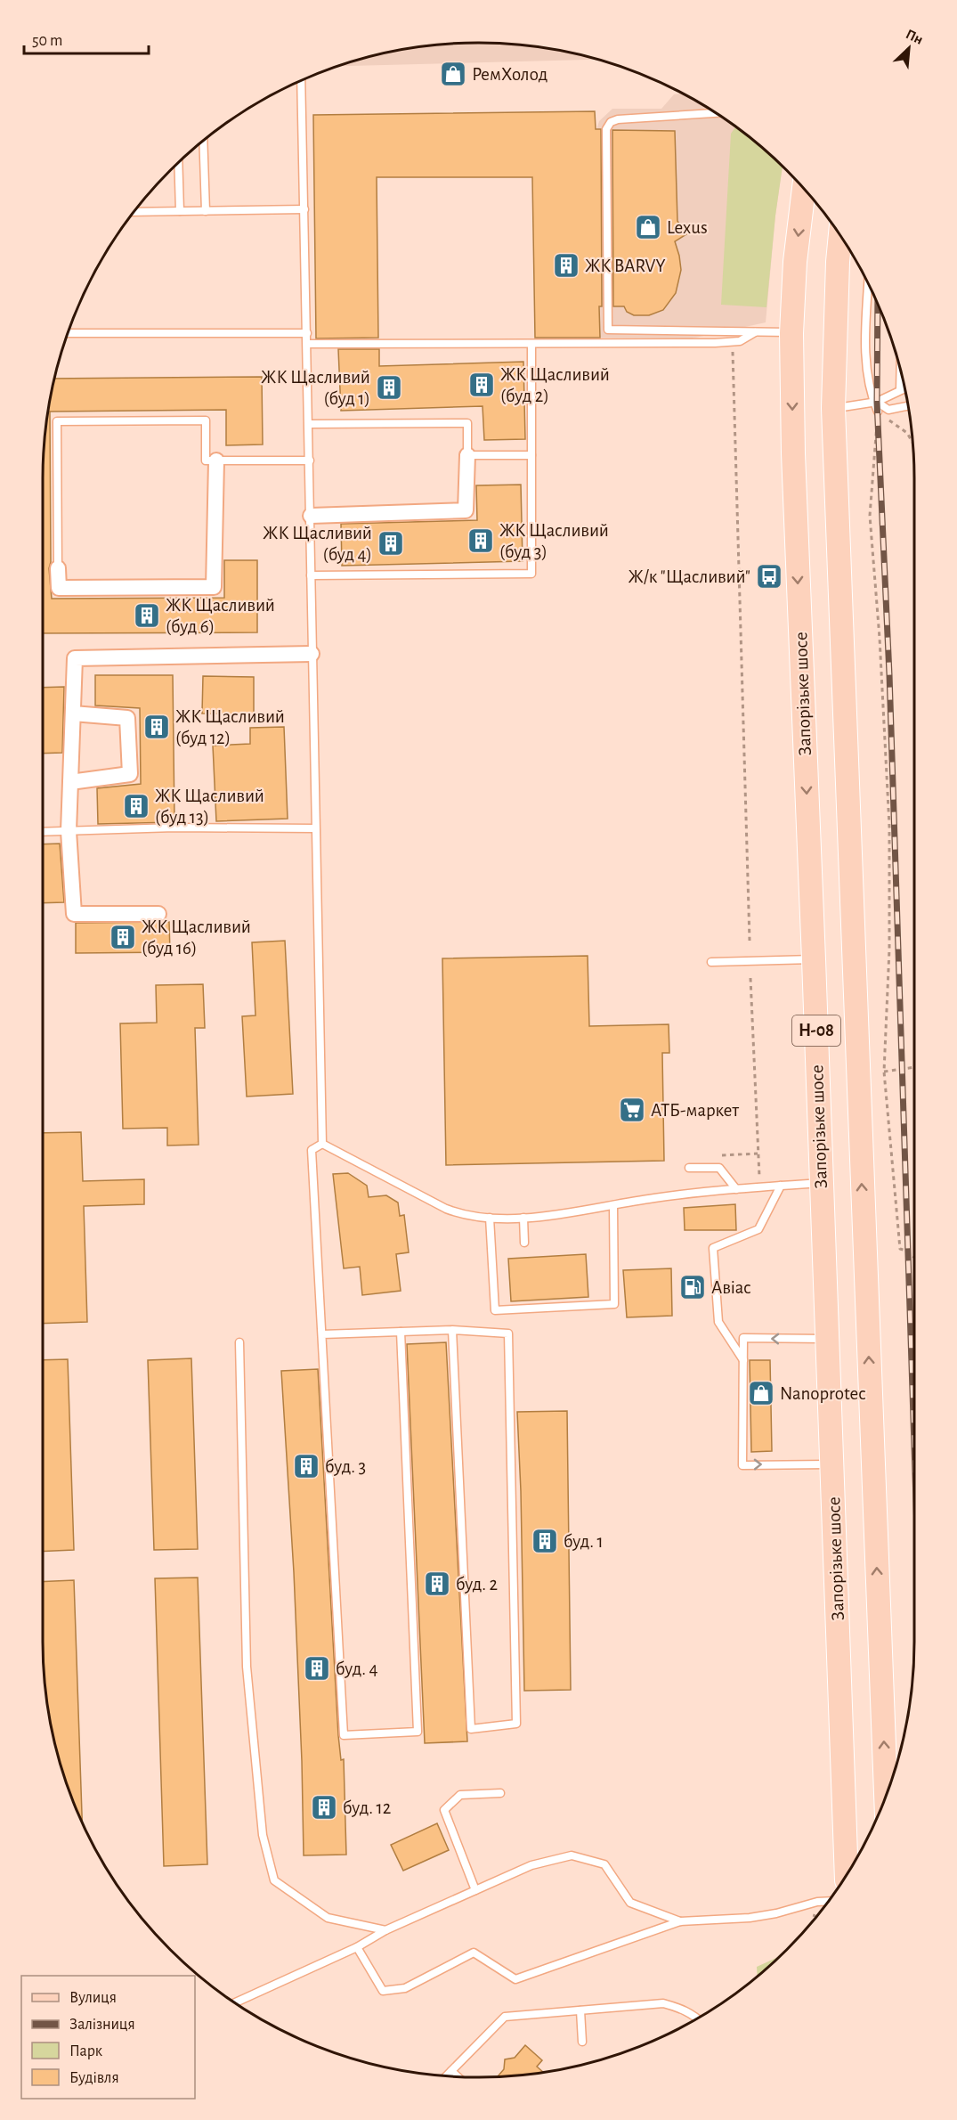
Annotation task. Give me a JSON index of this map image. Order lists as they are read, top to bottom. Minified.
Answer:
{"streets":{"main road":["Запорізьке шосе","Н-08"]},"places":{"shop":["РемХолод","Lexus","Nanoprotec"],"building":["ЖК BARVY","ЖК Щасливий (буд 2)","ЖК Щасливий (буд 1)","ЖК Щасливий (буд 3)","ЖК Щасливий (буд 4)","ЖК Щасливий (буд 6)","ЖК Щасливий (буд 12)","ЖК Щасливий (буд 13)","ЖК Щасливий (буд 16)","буд. 3","буд. 1","буд. 2","буд. 4","буд. 12"],"bus stop":["Ж/к \"Щасливий\""],"supermarket":["АТБ-маркет"],"fuel station":["Авіас"]},"legend":["Вулиця","Залізниця","Парк","Будівля"],"scale_bar":"50 m","north":"top right"}
